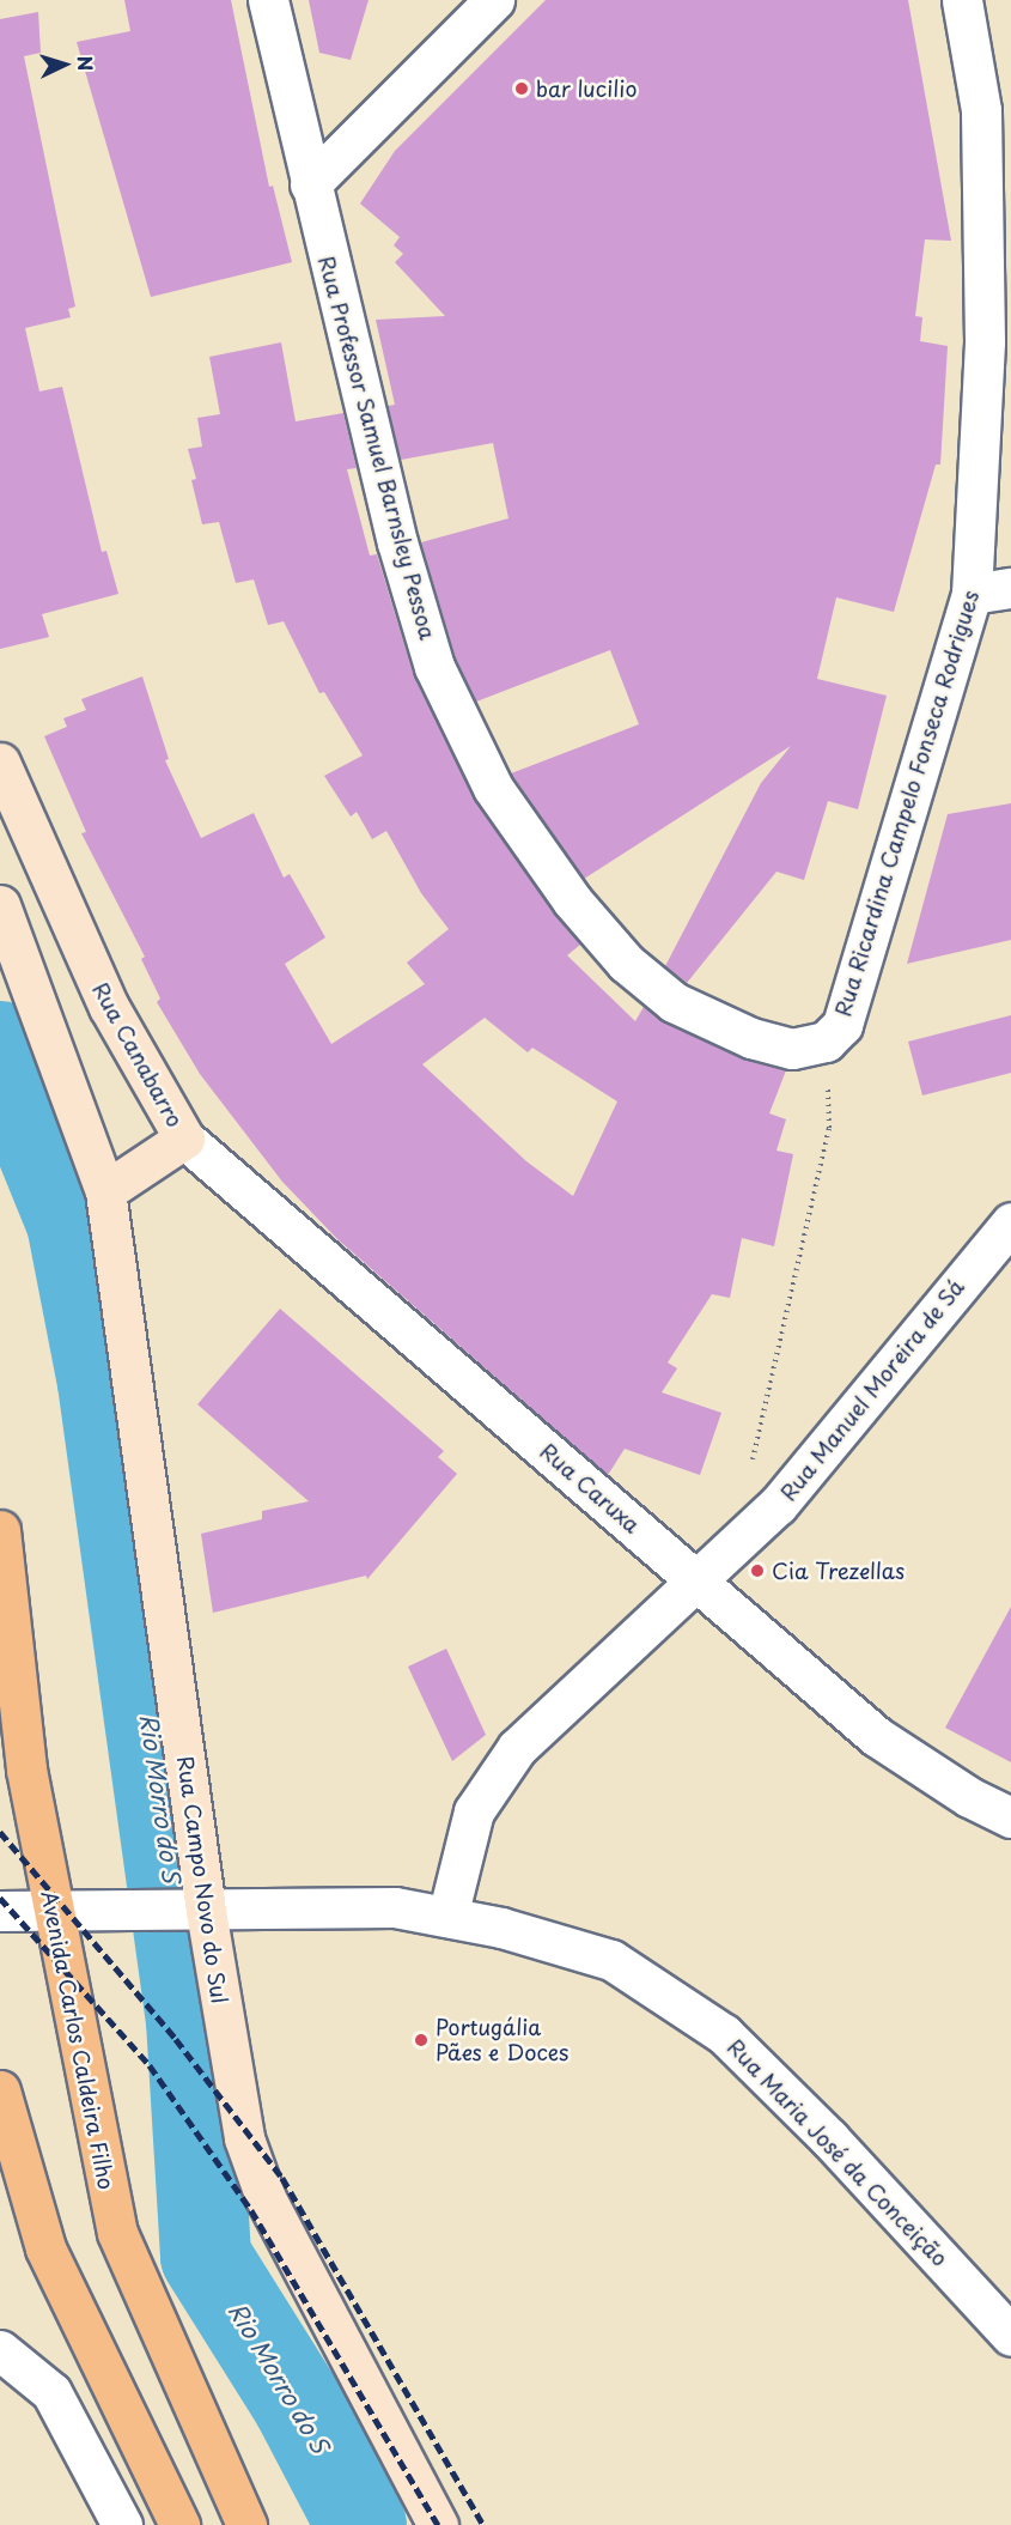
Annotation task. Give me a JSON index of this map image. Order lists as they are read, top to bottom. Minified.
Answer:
{"streets":{"main road":["Avenida Carlos Caldeira Filho"],"street":["Rua Professor Samuel Barnsley Pessoa","Rua Ricardina Campelo Fonseca Rodrigues","Rua Canabarro","Rua Manuel Moreira de Sá","Rua Caruxa","Rua Campo Novo do Sul","Rua Maria José da Conceição"]},"crossings":[["Rua Professor Samuel Barnsley Pessoa","Rua Ricardina Campelo Fonseca Rodrigues"],["Rua Canabarro","Rua Caruxa"],["Rua Canabarro","Rua Campo Novo do Sul"],["Rua Manuel Moreira de Sá","Rua Caruxa"],["Rua Campo Novo do Sul","Rua Maria José da Conceição"],["Avenida Carlos Caldeira Filho","Rua Maria José da Conceição"]],"water":["Rio Morro do S"],"places":["bar lucilio","Cia Trezellas","Portugália Pães e Doces"],"north":"right"}
